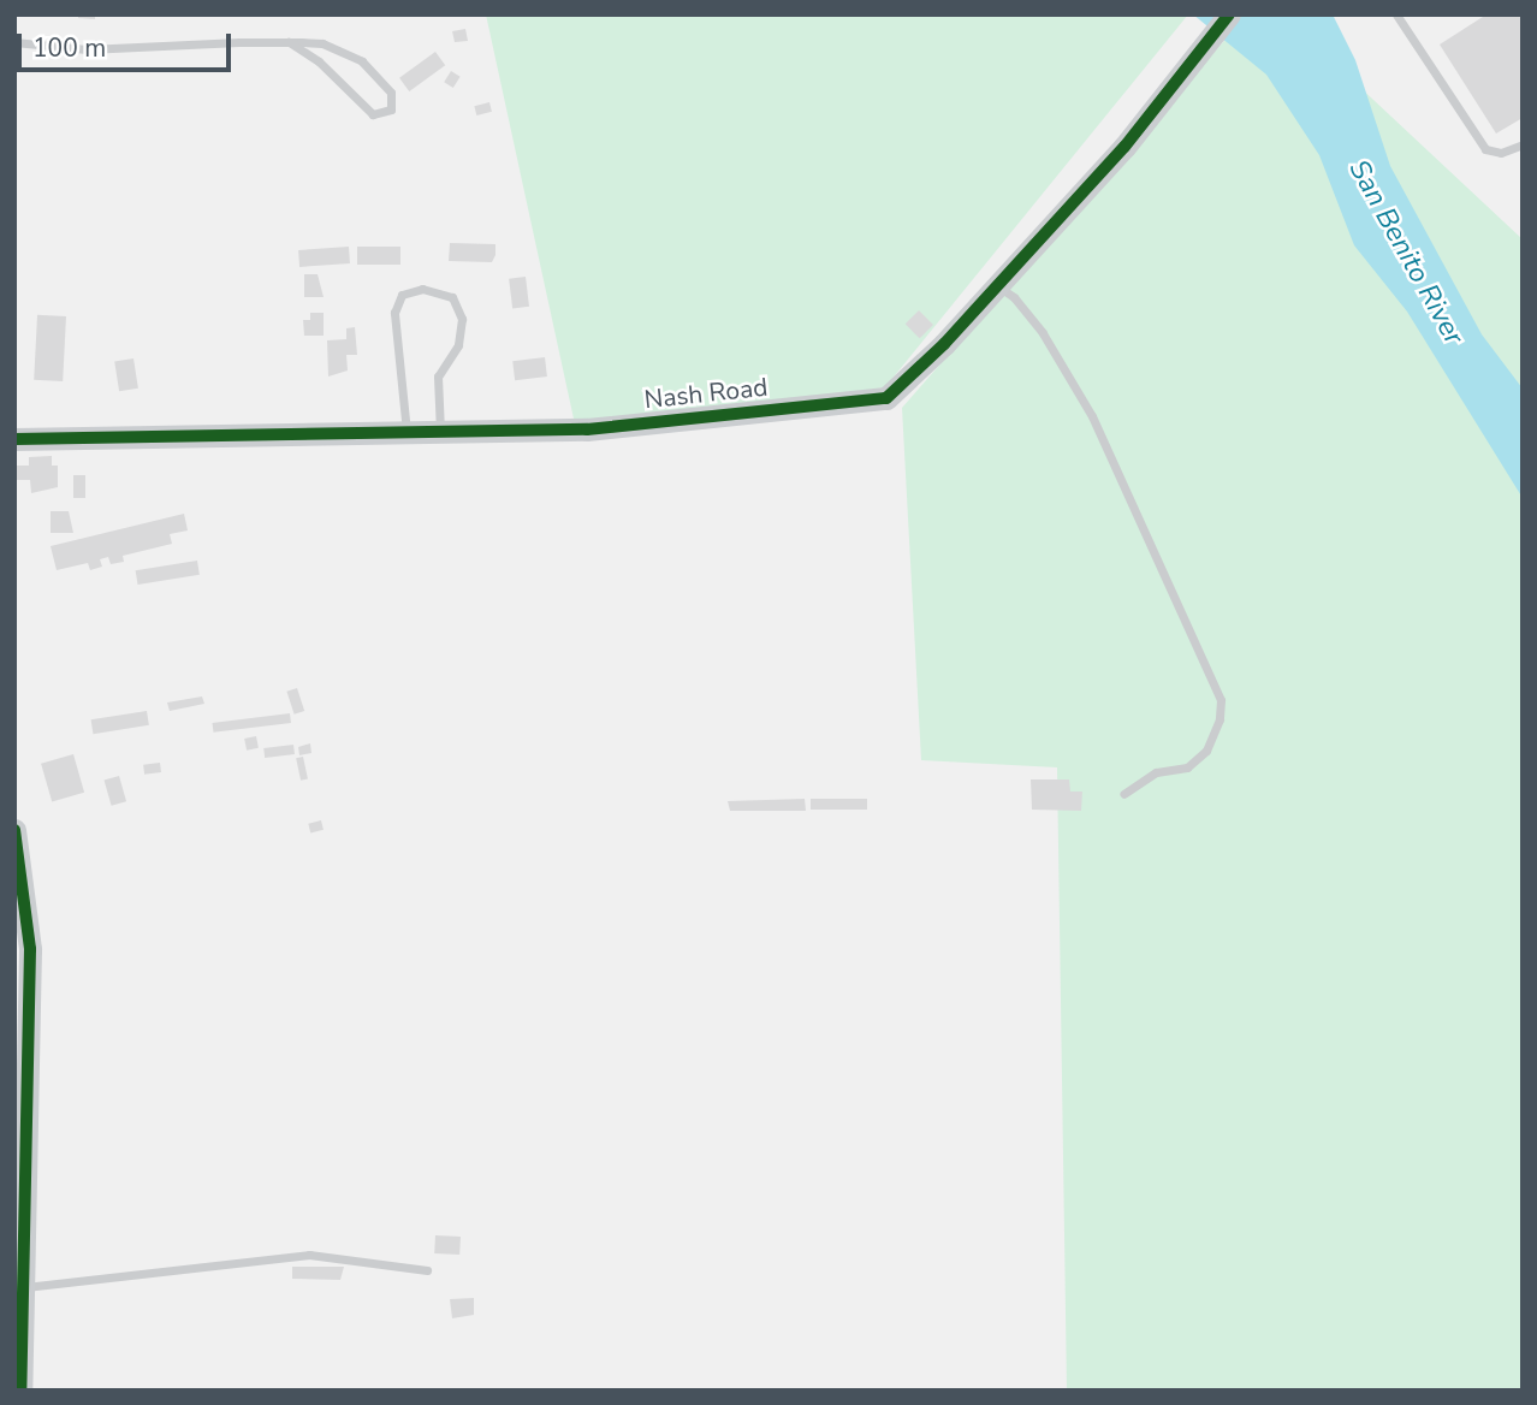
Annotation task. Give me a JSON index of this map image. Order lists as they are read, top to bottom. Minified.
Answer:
{"streets":{"street":["Nash Road"]},"water":["San Benito River"],"scale_bar":"100 m"}
